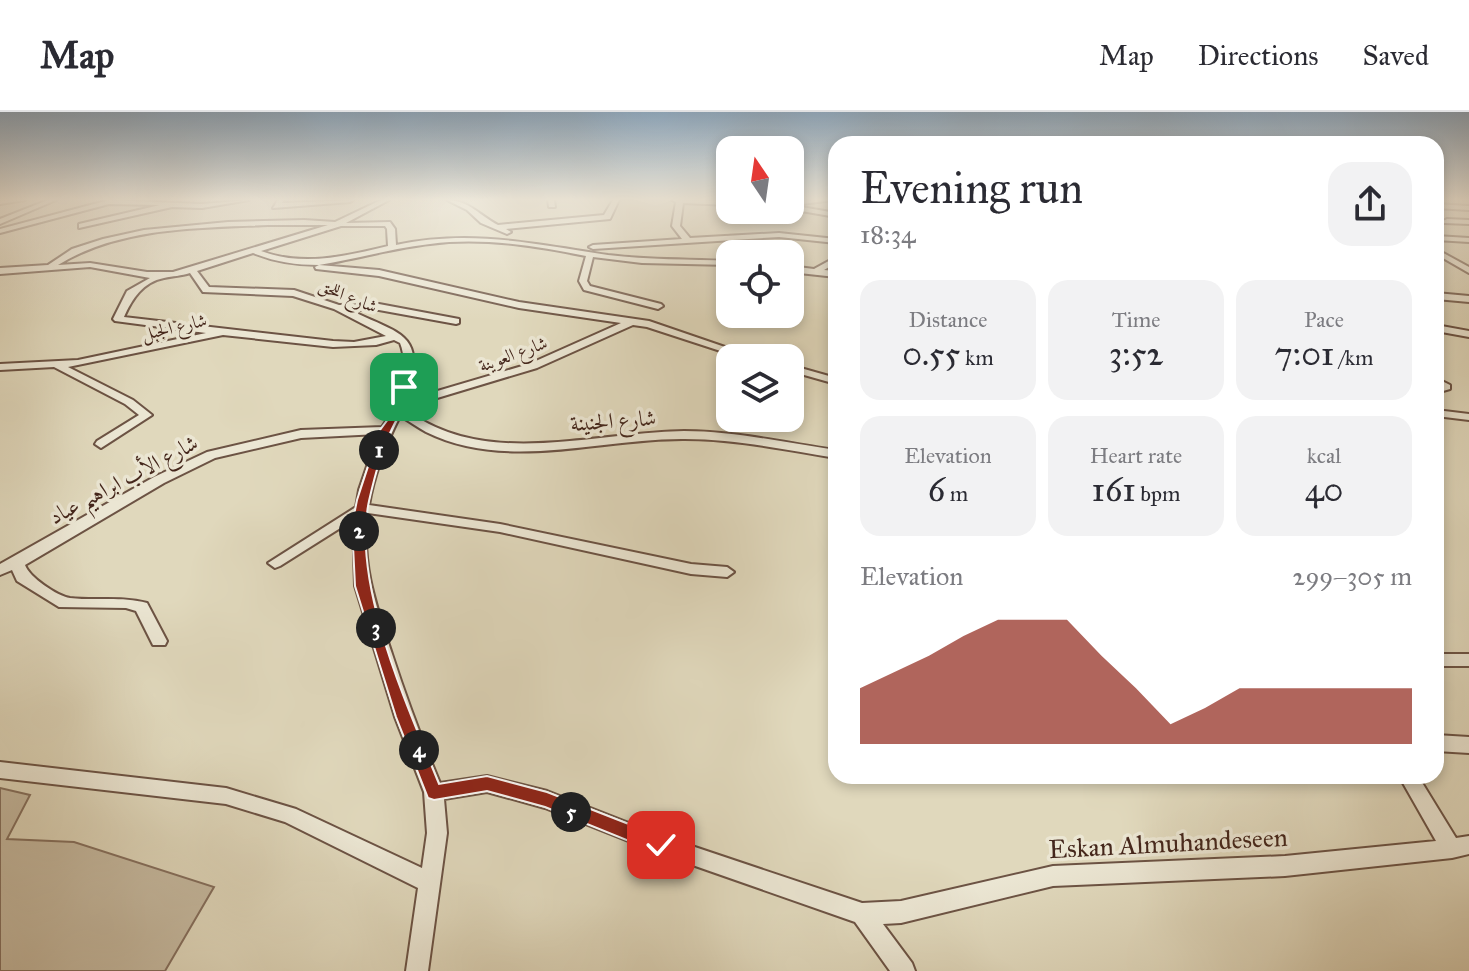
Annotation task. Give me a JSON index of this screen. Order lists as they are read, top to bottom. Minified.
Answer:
{"streets":{"street":["شارع اللحق","شارع الجبل","شارع العوينة","شارع الجنينة","شارع الأب ابراهيم عياد","Eskan Almuhandeseen"]},"crossings":[["شارع اللحق","شارع العوينة"],["شارع اللحق","شارع الجنينة"],["شارع اللحق","شارع الأب ابراهيم عياد"],["شارع العوينة","شارع الجنينة"]],"north":"top","page":{"header":"Map","nav":["Map","Directions","Saved"],"heading":["Evening run","18:34"],"stats":[["Distance","0.55 km"],["Time","3:52"],["Pace","7:01 /km"],["Elevation","6 m"],["Heart rate","161 bpm"],["kcal","40"]],"pins":["1","2","3","4","5"],"chart":["Elevation","299–305 m"]}}
